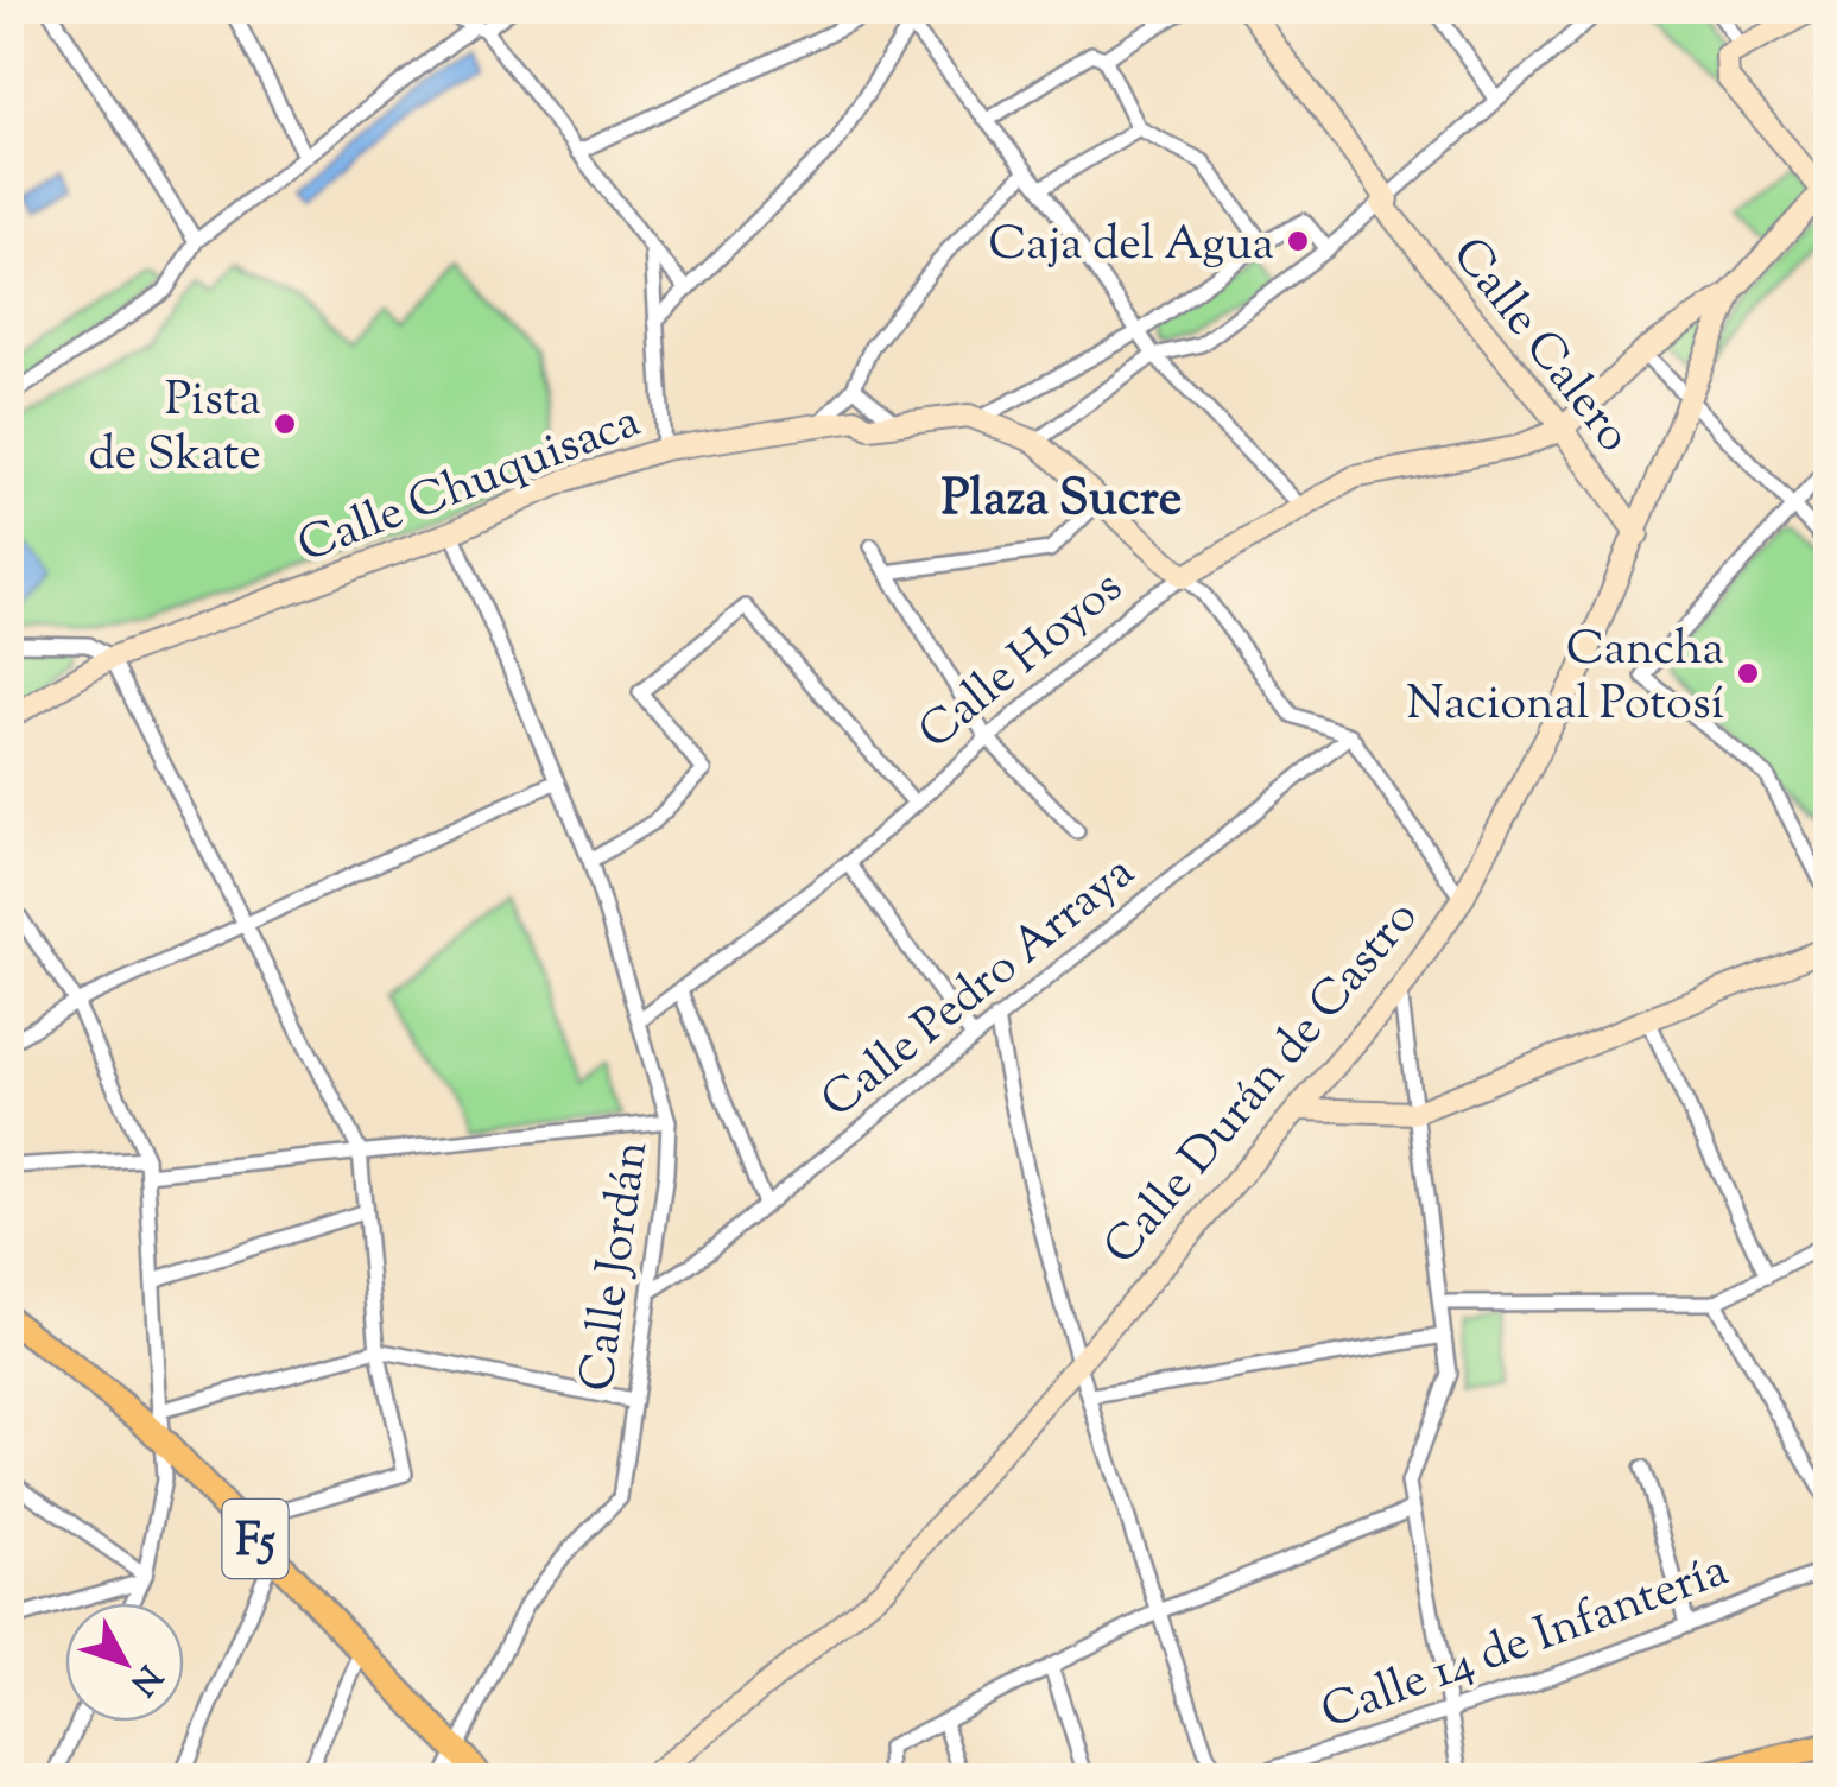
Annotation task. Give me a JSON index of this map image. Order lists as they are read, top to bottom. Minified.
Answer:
{"streets":{"highway":["F5"],"main road":["Calle Calero","Calle Chuquisaca","Calle Hoyos","Calle Durán de Castro"],"street":["Calle Pedro Arraya","Calle Jordán","Calle 14 de Infantería"]},"crossings":[["Calle Calero","Calle Hoyos"],["Calle Calero","Calle Durán de Castro"],["Calle Chuquisaca","Calle Jordán"],["Calle Hoyos","Calle Durán de Castro"],["Calle Hoyos","Calle Jordán"],["Calle Pedro Arraya","Calle Jordán"],["Calle Jordán","F5"]],"districts":["Plaza Sucre"],"places":["Caja del Agua","Pista de Skate","Cancha Nacional Potosí"],"north":"bottom right"}
